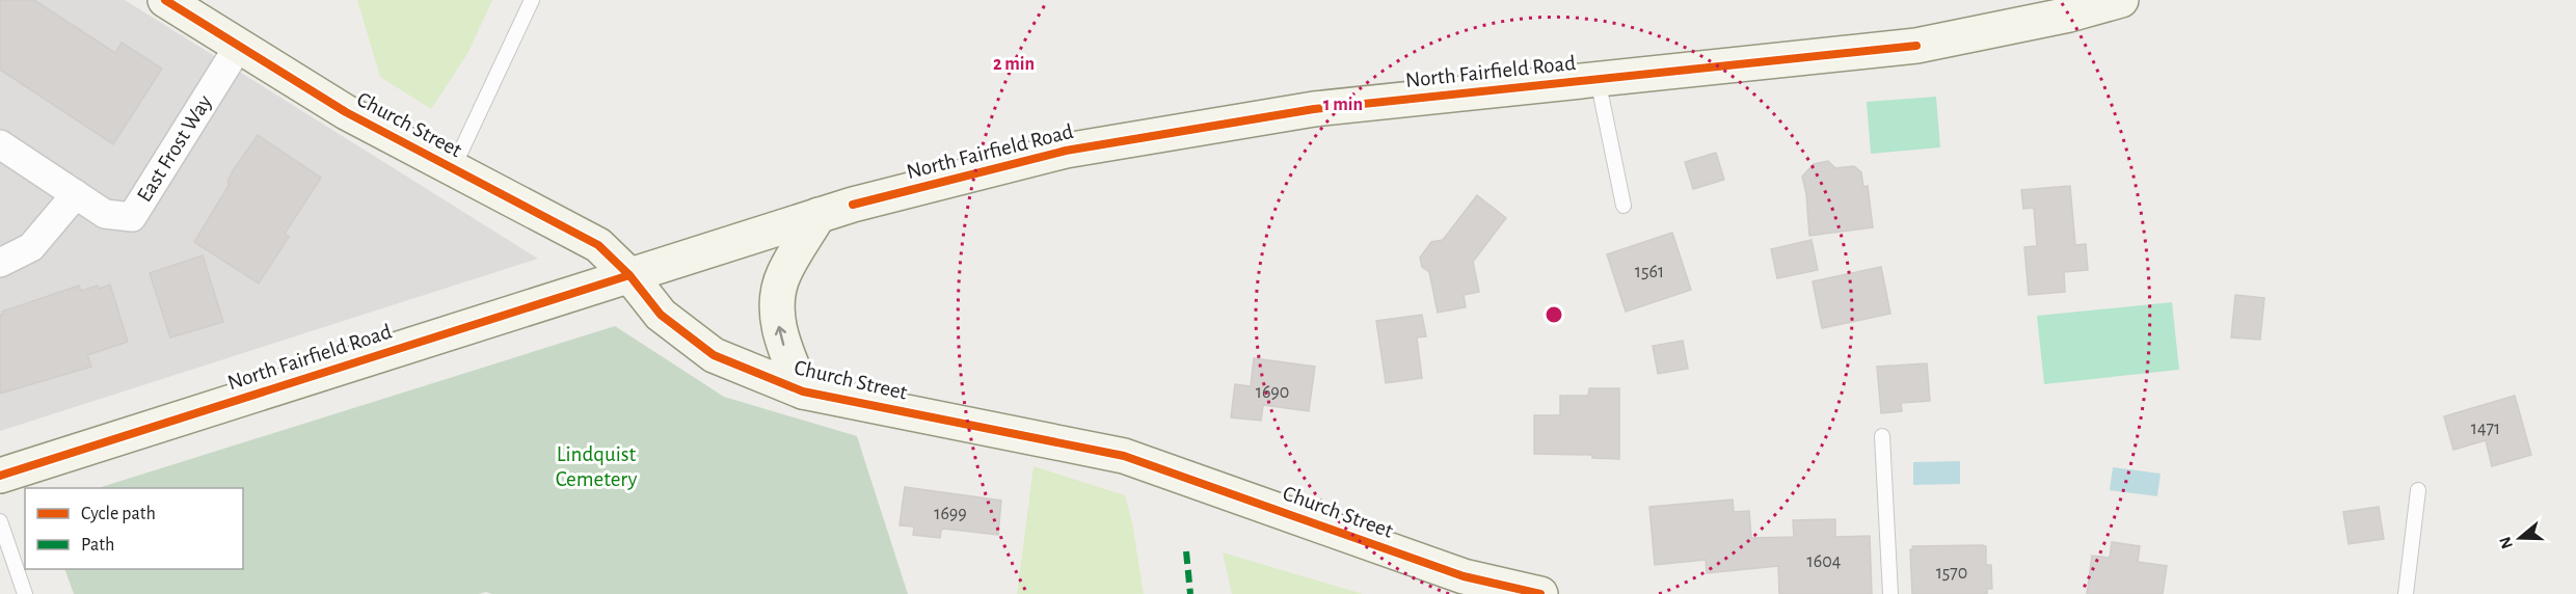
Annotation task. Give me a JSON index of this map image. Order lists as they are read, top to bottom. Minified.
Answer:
{"streets":{"main road":["North Fairfield Road","Church Street"],"street":["East Frost Way"]},"crossings":[["North Fairfield Road","Church Street"],["Church Street","East Frost Way"]],"parks":["Lindquist Cemetery"],"house_numbers":["1561","1690","1471","1699","1604","1570"],"legend":["Cycle path","Path"],"north":"left","rings":["2 min","1 min"]}
